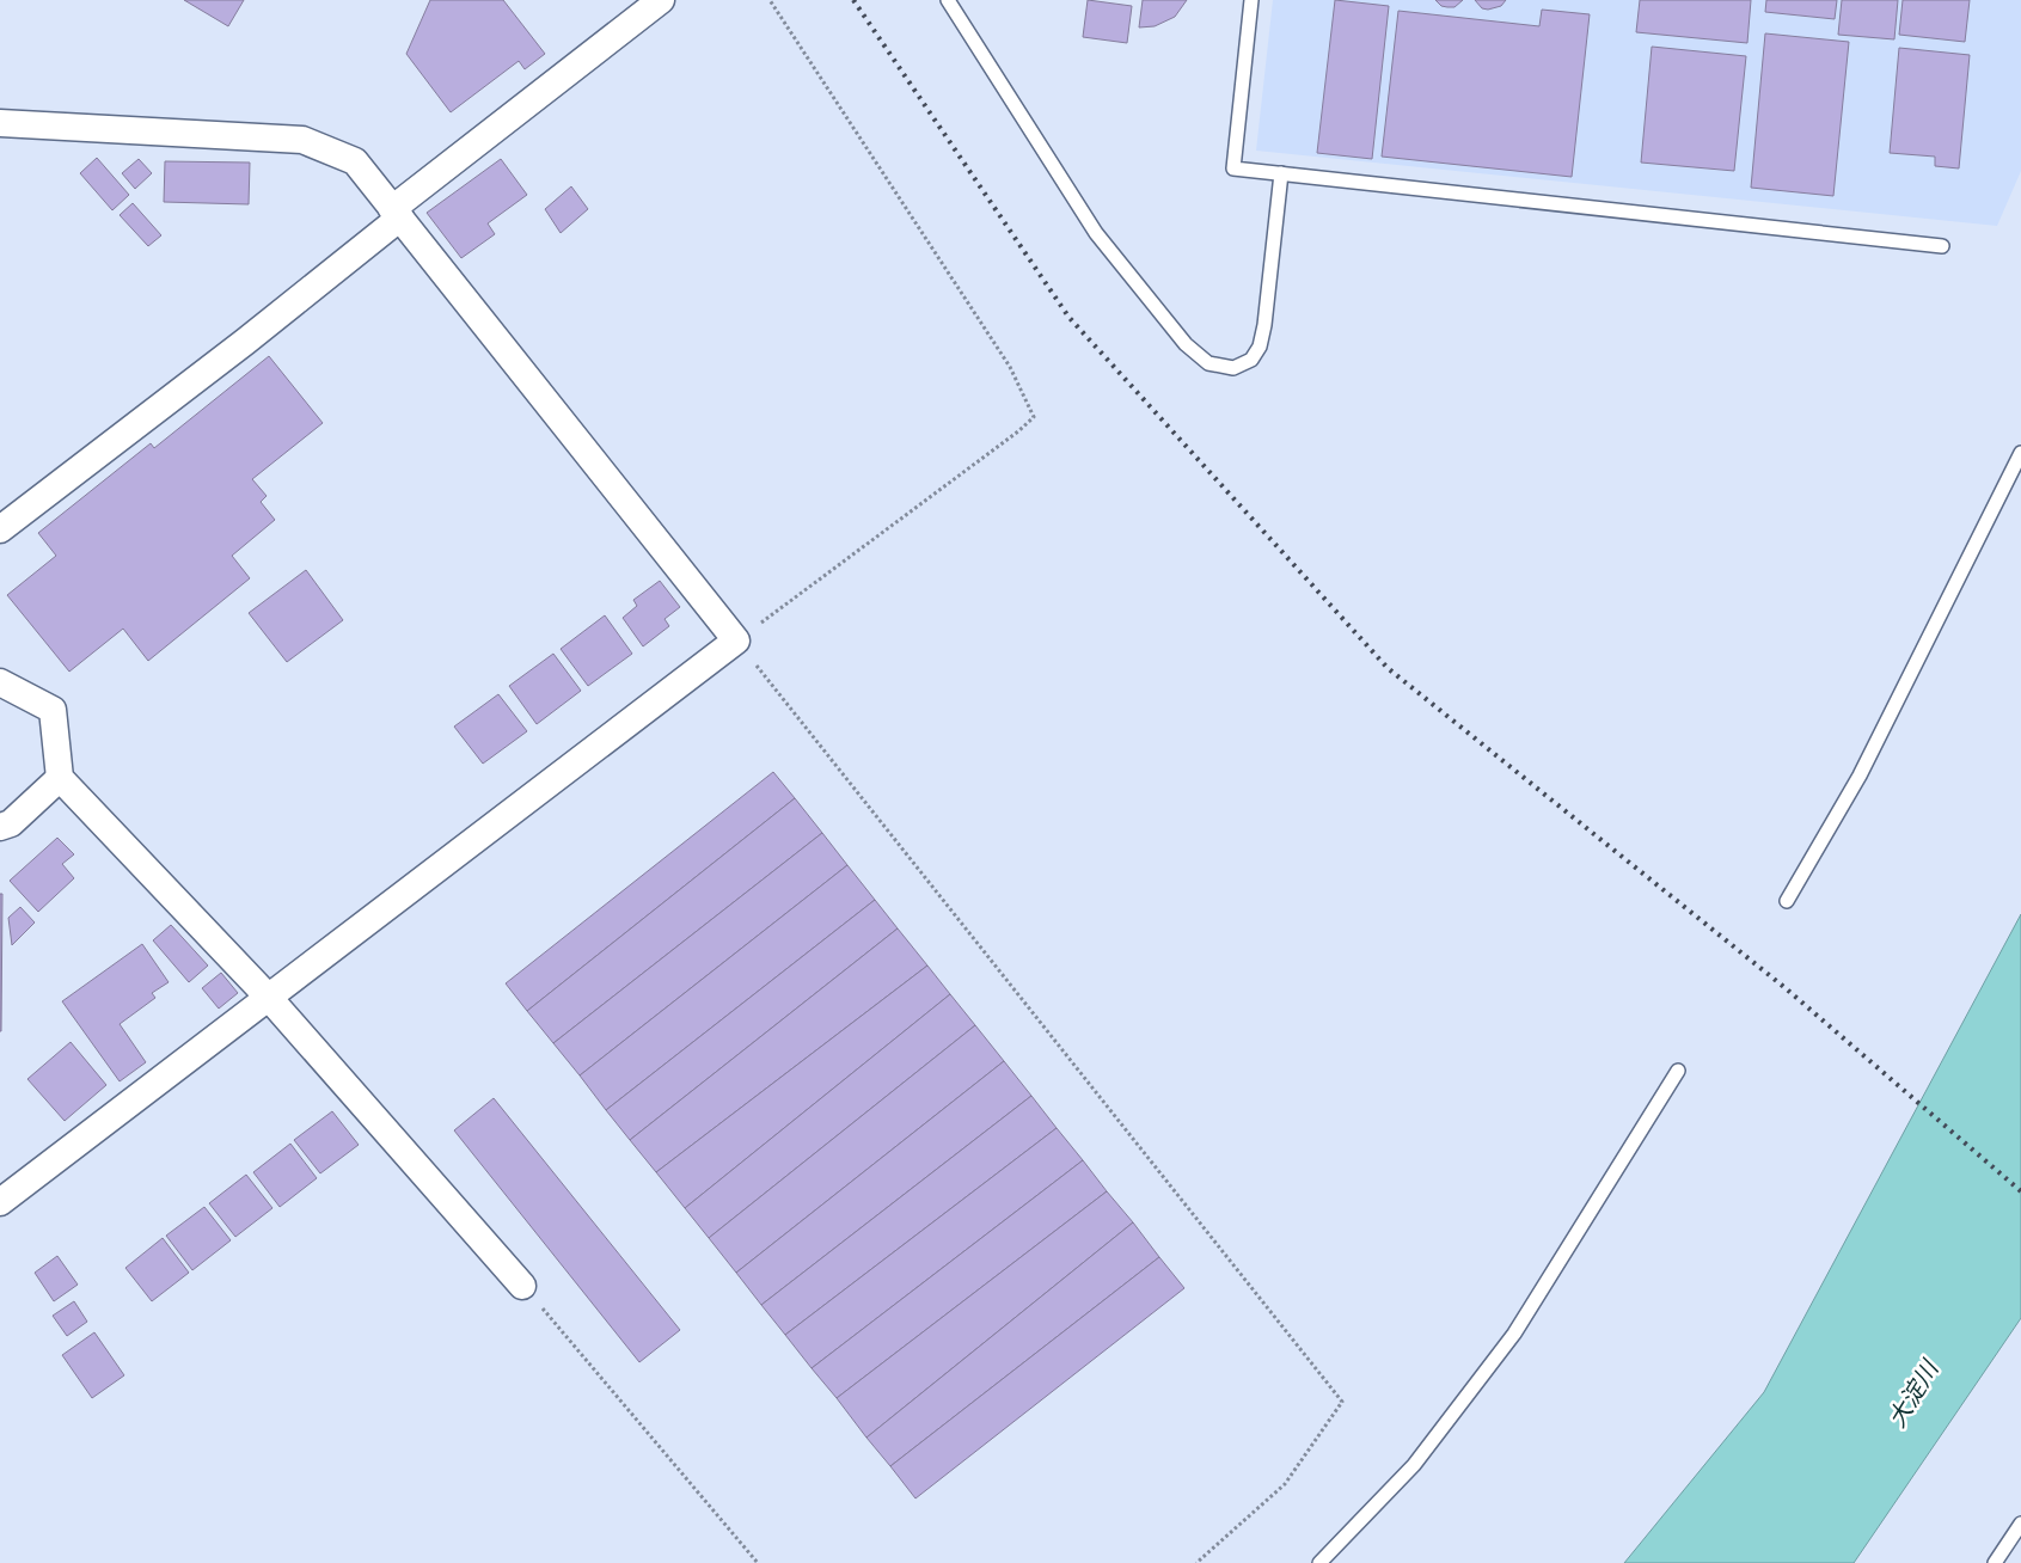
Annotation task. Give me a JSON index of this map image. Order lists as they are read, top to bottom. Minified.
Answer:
{"water":["大淀川"]}
